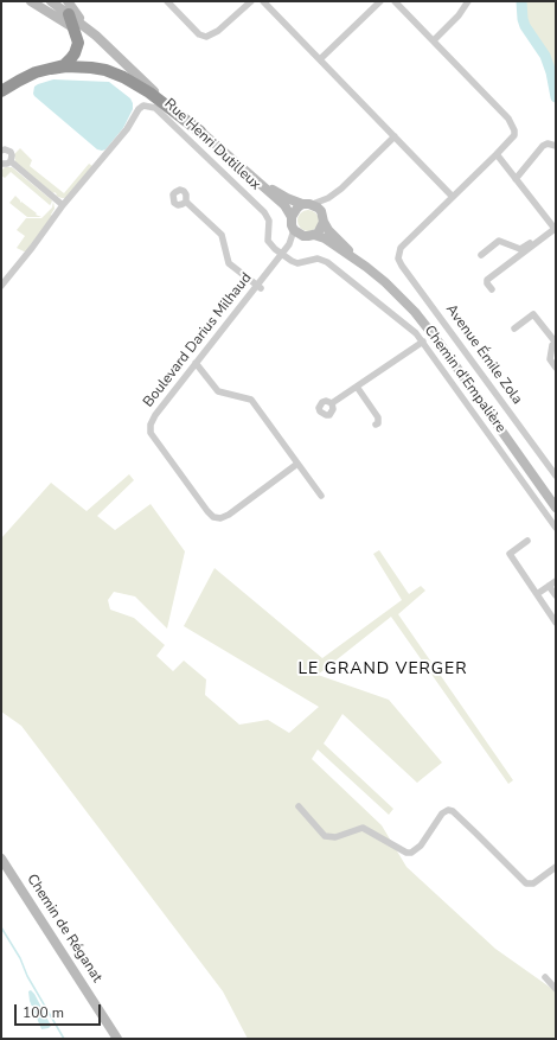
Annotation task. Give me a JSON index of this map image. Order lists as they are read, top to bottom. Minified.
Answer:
{"streets":{"main road":["Chemin de Réganat"],"street":["Rue Henri Dutilleux","Boulevard Darius Milhaud","Avenue Émile Zola","Chemin d'Empalière"]},"crossings":[["Rue Henri Dutilleux","Boulevard Darius Milhaud"],["Rue Henri Dutilleux","Chemin d'Empalière"],["Boulevard Darius Milhaud","Chemin d'Empalière"]],"districts":["LE GRAND VERGER"],"scale_bar":"100 m"}
